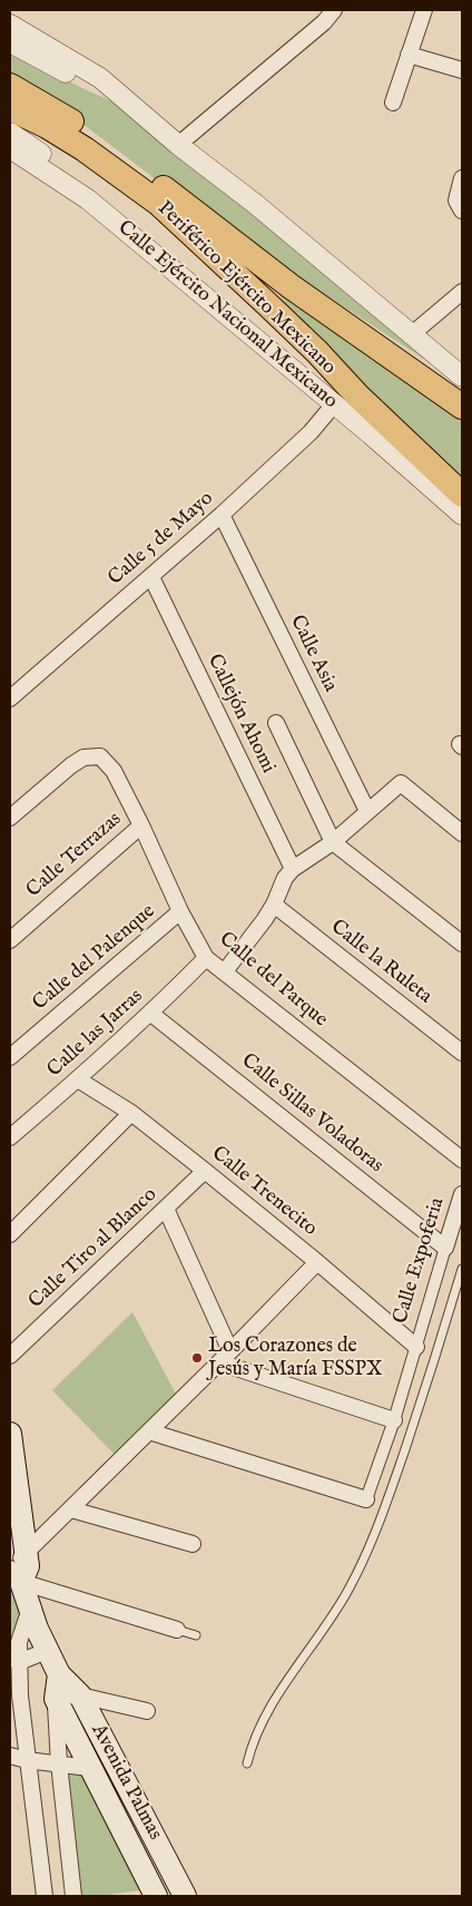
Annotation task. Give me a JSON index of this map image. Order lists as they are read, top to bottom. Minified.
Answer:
{"streets":{"highway":["Periférico Ejército Mexicano"],"main road":["Avenida Palmas"],"street":["Calle Ejército Nacional Mexicano","Calle 5 de Mayo","Calle Asia","Callejón Ahomi","Calle Terrazas","Calle del Palenque","Calle la Ruleta","Calle del Parque","Calle las Jarras","Calle Sillas Voladoras","Calle Trenecito","Calle Tiro al Blanco","Calle Expoferia"]},"crossings":[["Calle Ejército Nacional Mexicano","Calle 5 de Mayo"],["Calle 5 de Mayo","Calle Asia"],["Calle 5 de Mayo","Callejón Ahomi"],["Calle Terrazas","Calle del Parque"],["Calle del Palenque","Calle del Parque"],["Calle del Parque","Calle las Jarras"],["Calle las Jarras","Calle Sillas Voladoras"],["Calle las Jarras","Calle Trenecito"],["Calle Sillas Voladoras","Calle Expoferia"],["Calle Trenecito","Calle Tiro al Blanco"],["Calle Trenecito","Calle Expoferia"]],"places":["Los Corazones de Jesús y María FSSPX"]}
